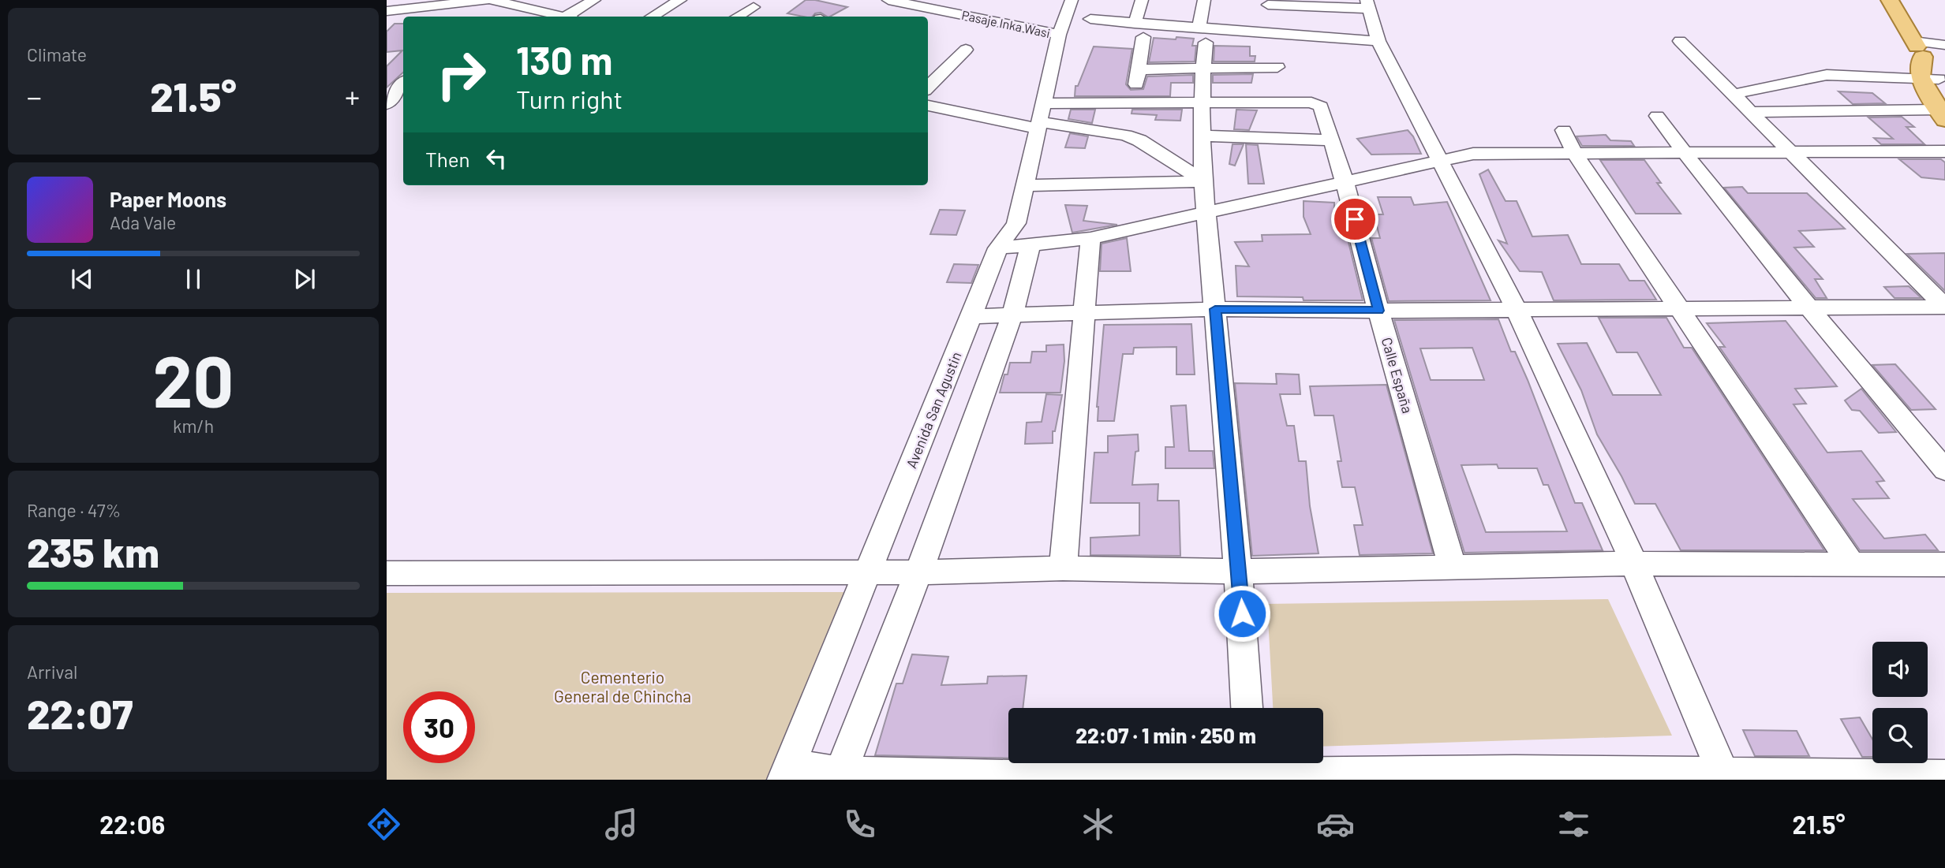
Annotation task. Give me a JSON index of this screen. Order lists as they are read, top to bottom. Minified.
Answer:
{"streets":{"street":["Pasaje Inka Wasi","Calle España","Avenida San Agustin"]},"crossings":[["Pasaje Inka Wasi","Avenida San Agustin"]],"parks":["Cementerio General de Chincha"],"page":{"tile":["Climate",["20","km/h"],["Range · 47%","235 km"],["Arrival","22:07"]],"turn":["130 m","Turn right"],"heat":["−","21.5°","+"],"then":"Then","song":["Paper Moons","Ada Vale"],"limit":"30","trip":"22:07 · 1 min · 250 m","tabs":["22:06","21.5°"]}}
